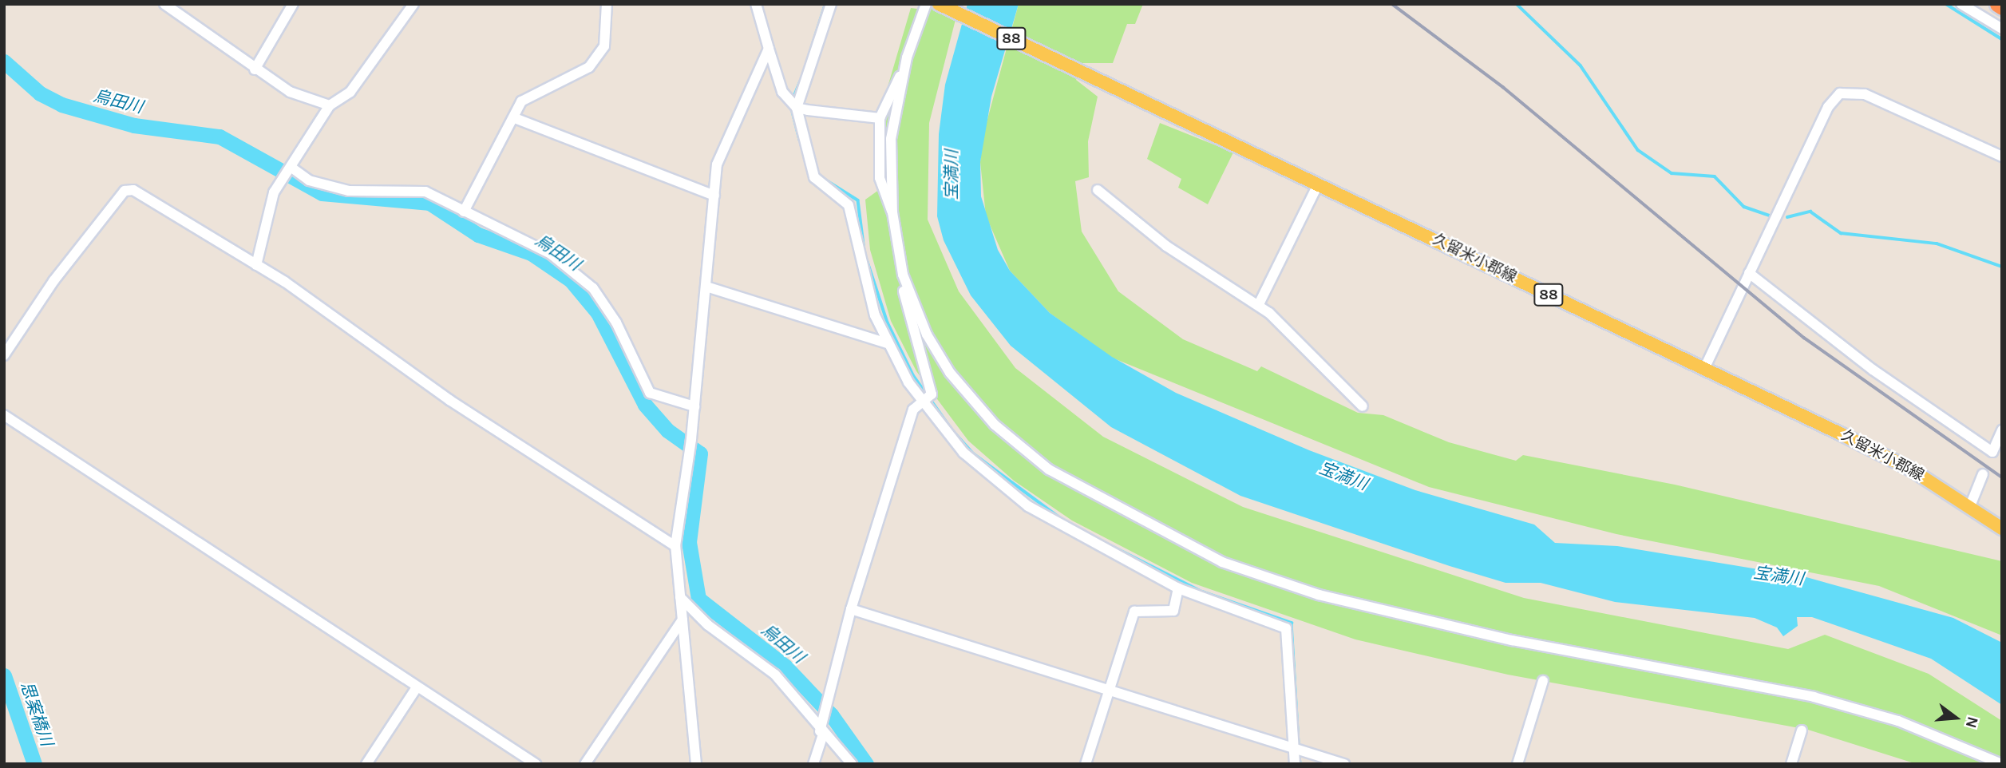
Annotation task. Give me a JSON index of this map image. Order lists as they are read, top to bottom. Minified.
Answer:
{"streets":{"main road":["88","久留米小郡線"]},"water":["烏田川","宝満川","思案橋川"],"north":"right"}
